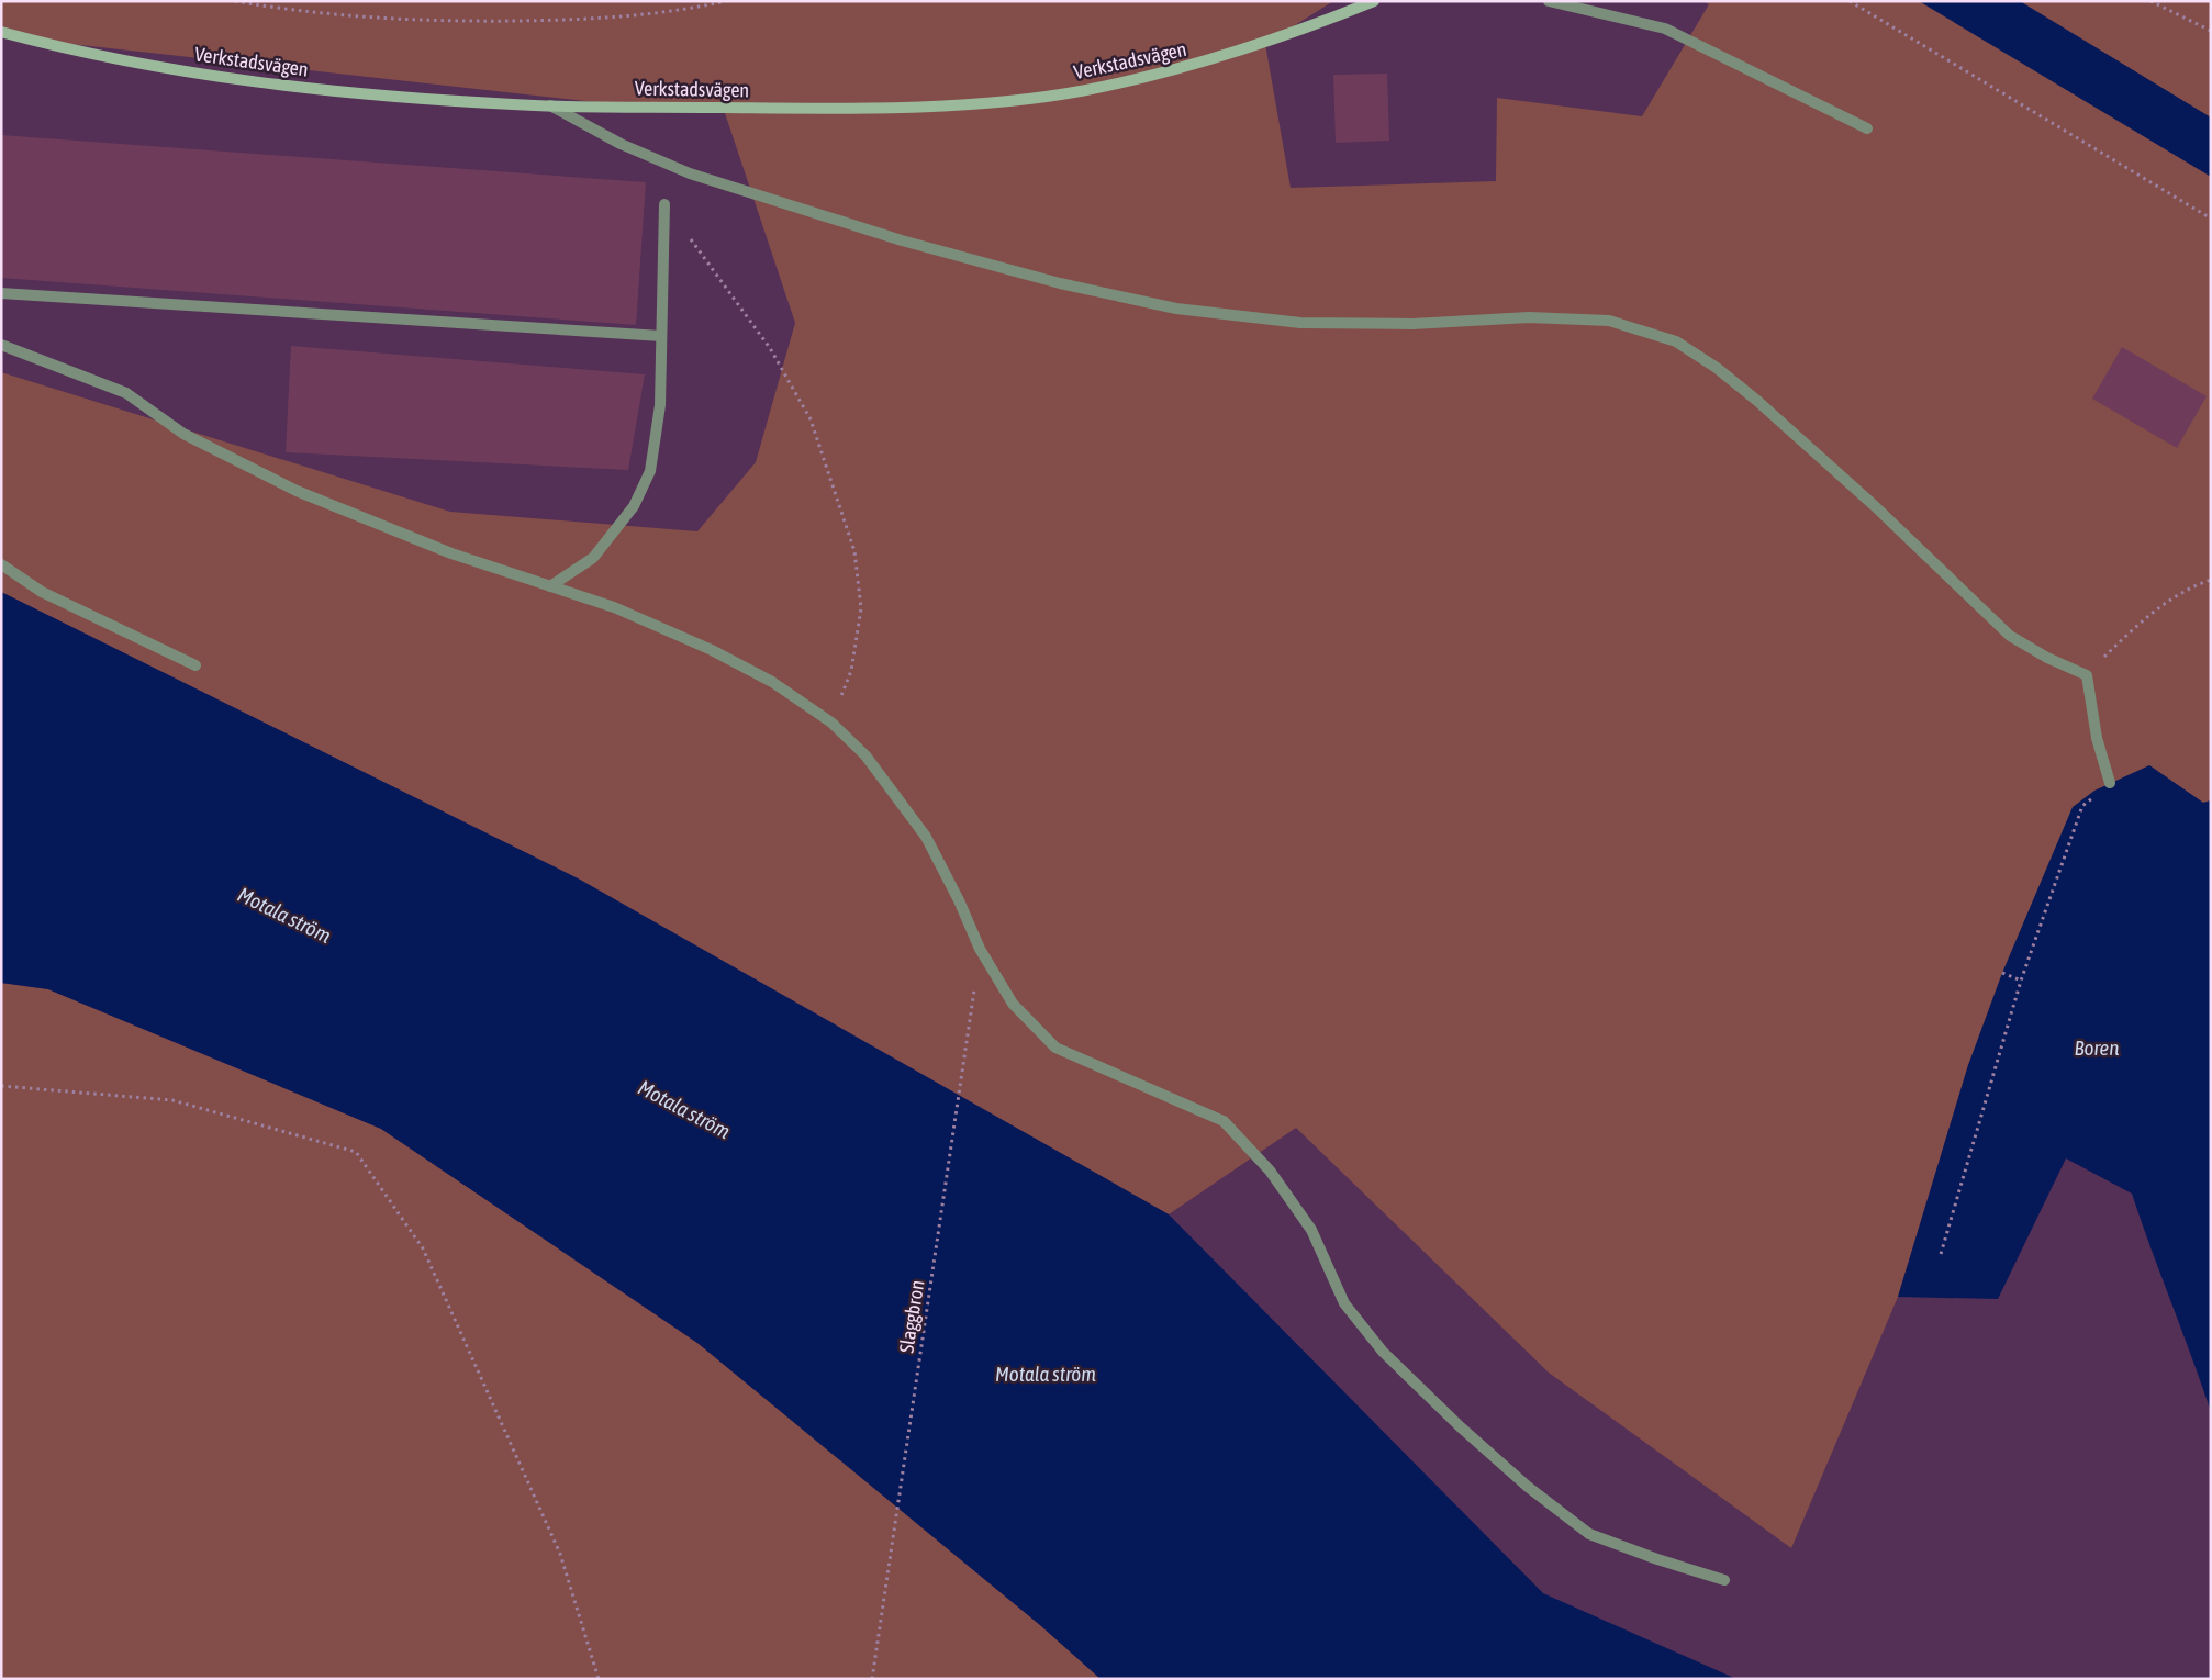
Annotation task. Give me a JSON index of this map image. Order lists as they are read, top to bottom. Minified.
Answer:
{"streets":{"street":["Verkstadsvägen"],"path":["Slaggbron"]},"water":["Motala ström","Boren"]}
